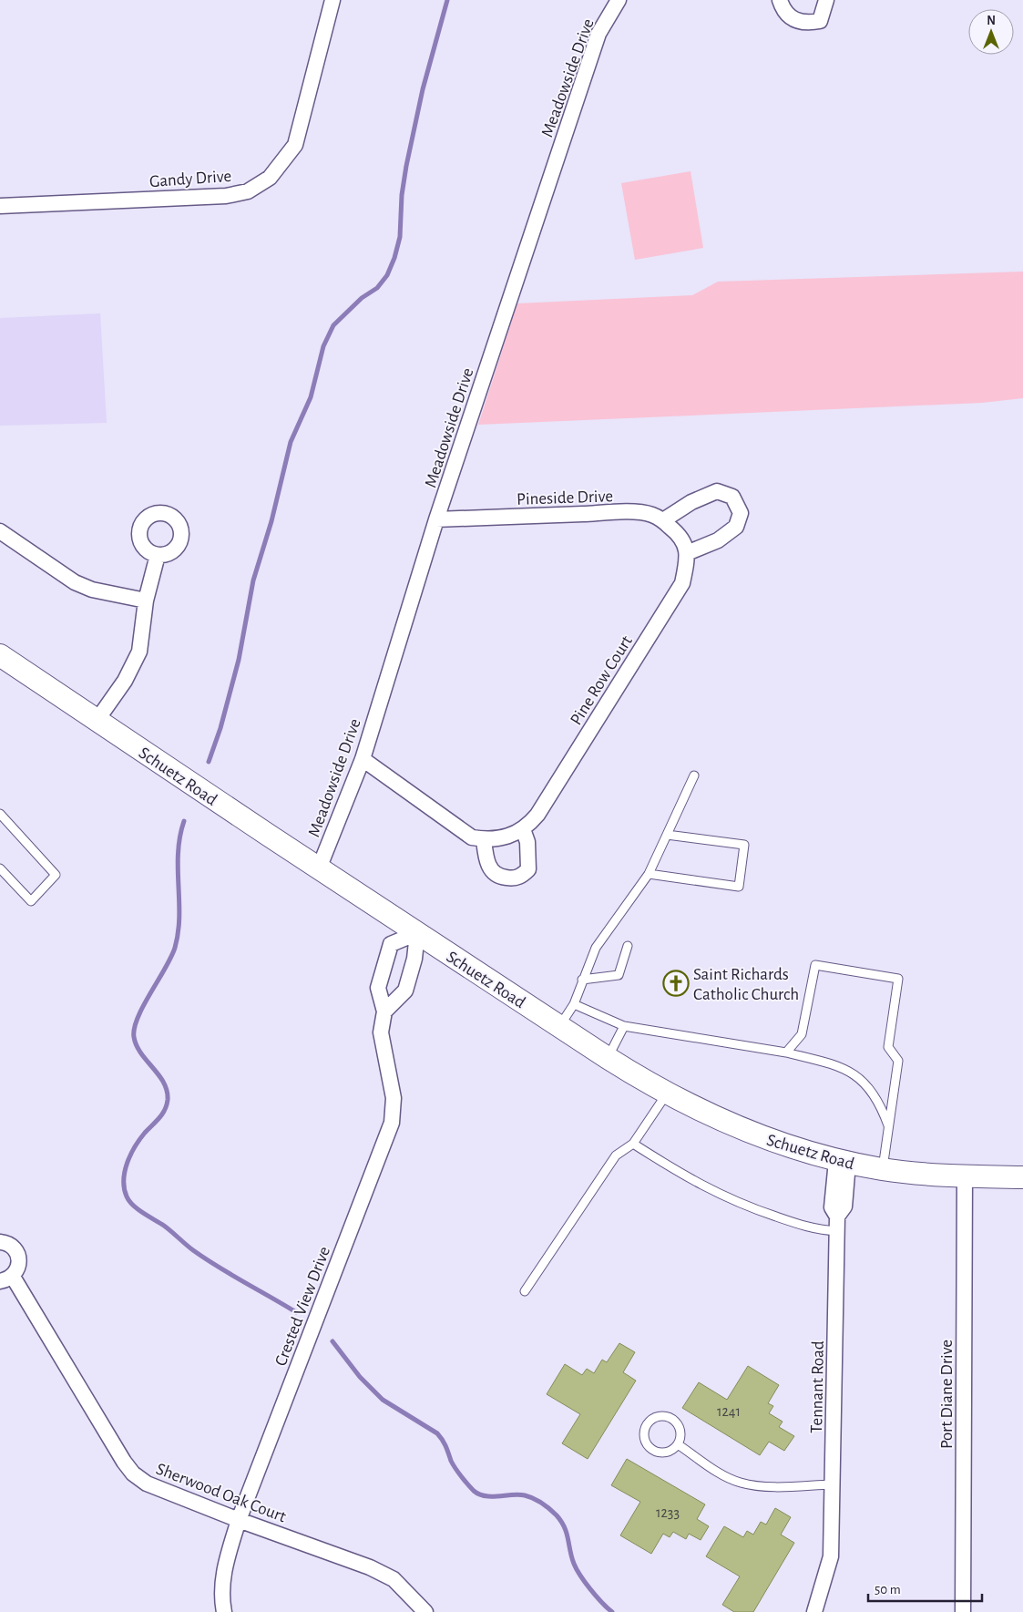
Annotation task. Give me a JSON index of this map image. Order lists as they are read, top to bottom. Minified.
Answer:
{"streets":{"main road":["Schuetz Road"],"street":["Meadowside Drive","Gandy Drive","Pineside Drive","Pine Row Court","Crested View Drive","Tennant Road","Port Diane Drive","Sherwood Oak Court"]},"crossings":[["Meadowside Drive","Pineside Drive"],["Meadowside Drive","Pine Row Court"],["Meadowside Drive","Schuetz Road"],["Pineside Drive","Pine Row Court"],["Schuetz Road","Crested View Drive"],["Schuetz Road","Tennant Road"],["Schuetz Road","Port Diane Drive"],["Crested View Drive","Sherwood Oak Court"]],"places":{"church":["Saint Richards Catholic Church"]},"house_numbers":["1241","1233"],"scale_bar":"50 m","north":"top"}
